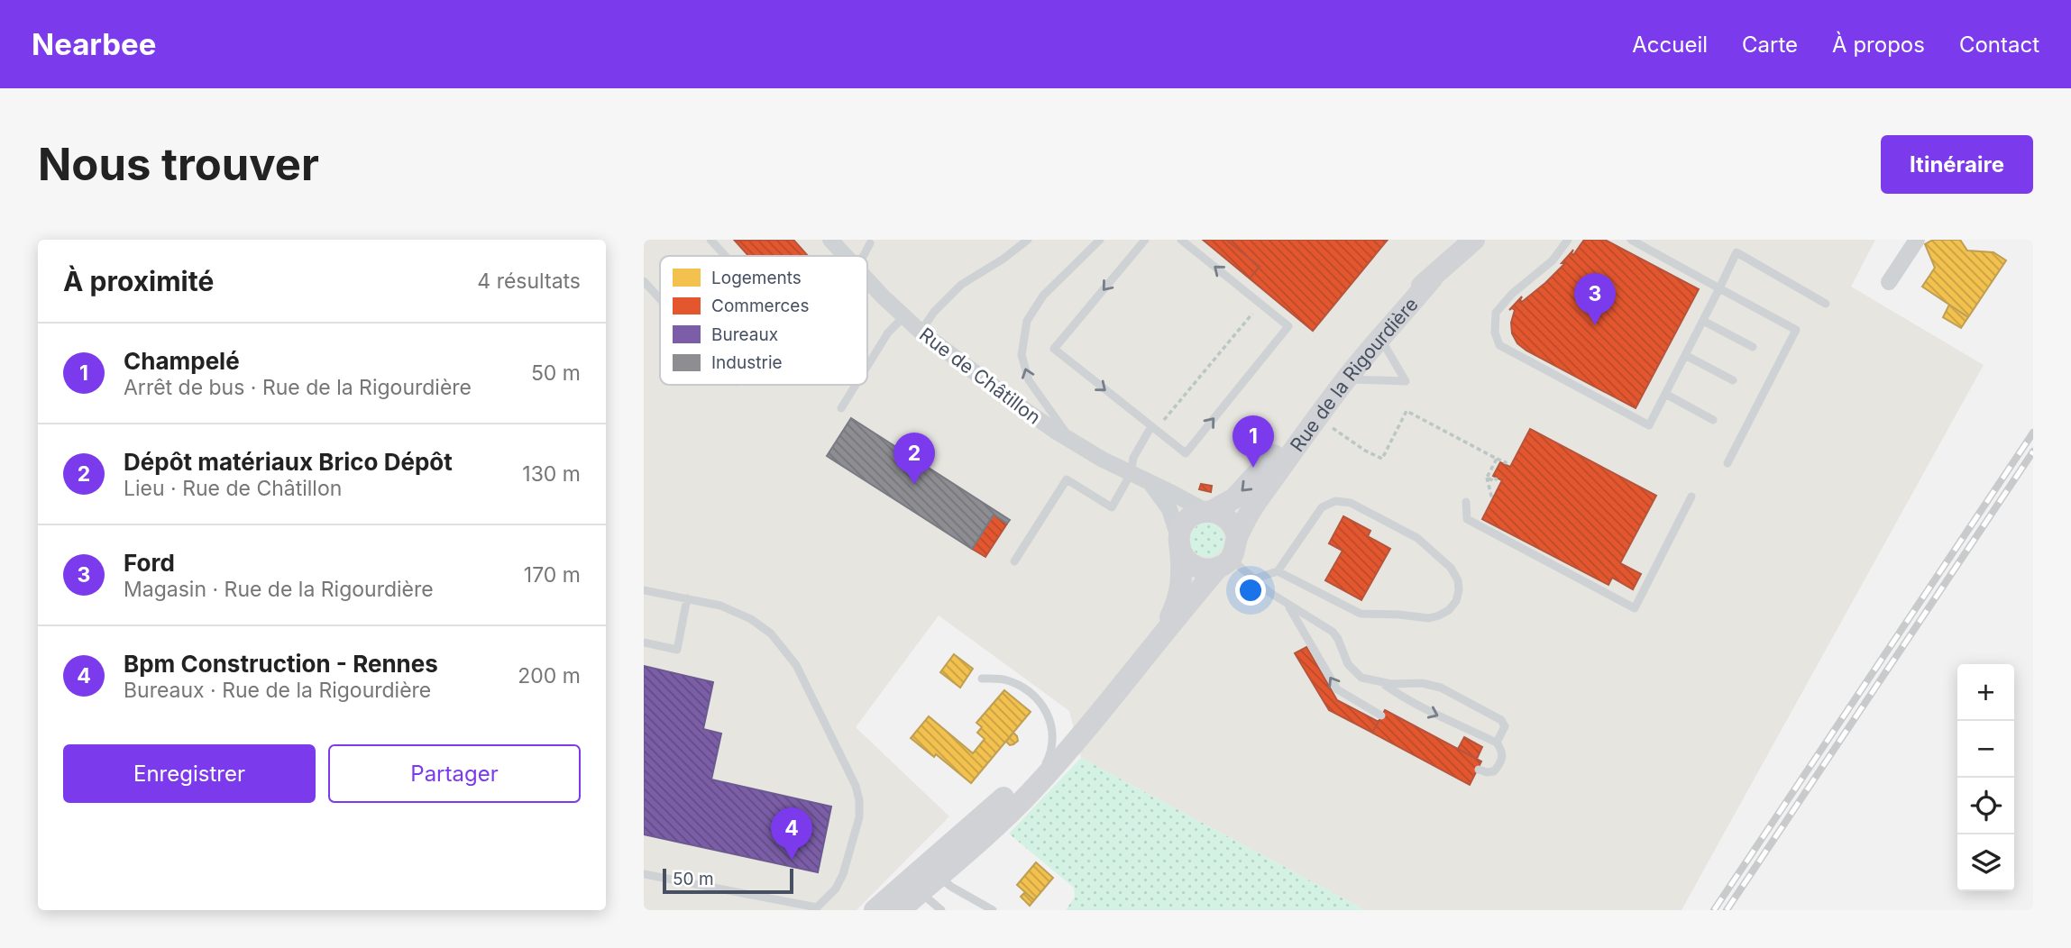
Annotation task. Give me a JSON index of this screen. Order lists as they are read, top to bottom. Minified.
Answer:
{"streets":{"street":["Rue de la Rigourdière","Rue de Châtillon"]},"crossings":[["Rue de la Rigourdière","Rue de Châtillon"]],"legend":["Logements","Commerces","Bureaux","Industrie"],"scale_bar":"50 m","page":{"header":"Nearbee","nav":["Accueil","Carte","À propos","Contact"],"buttons":["Itinéraire",["Enregistrer","Partager"]],"title":"Nous trouver","heading":["À proximité","4 résultats"],"pins":["3","1","2","4"],"list":[{"mark":"1","name":"Champelé","note":"Arrêt de bus · Rue de la Rigourdière","value":"50 m"},{"mark":"2","name":"Dépôt matériaux Brico Dépôt","note":"Lieu · Rue de Châtillon","value":"130 m"},{"mark":"3","name":"Ford","note":"Magasin · Rue de la Rigourdière","value":"170 m"},{"mark":"4","name":"Bpm Construction - Rennes","note":"Bureaux · Rue de la Rigourdière","value":"200 m"}],"map_buttons":["+","−"],"scale":"50 m"}}
